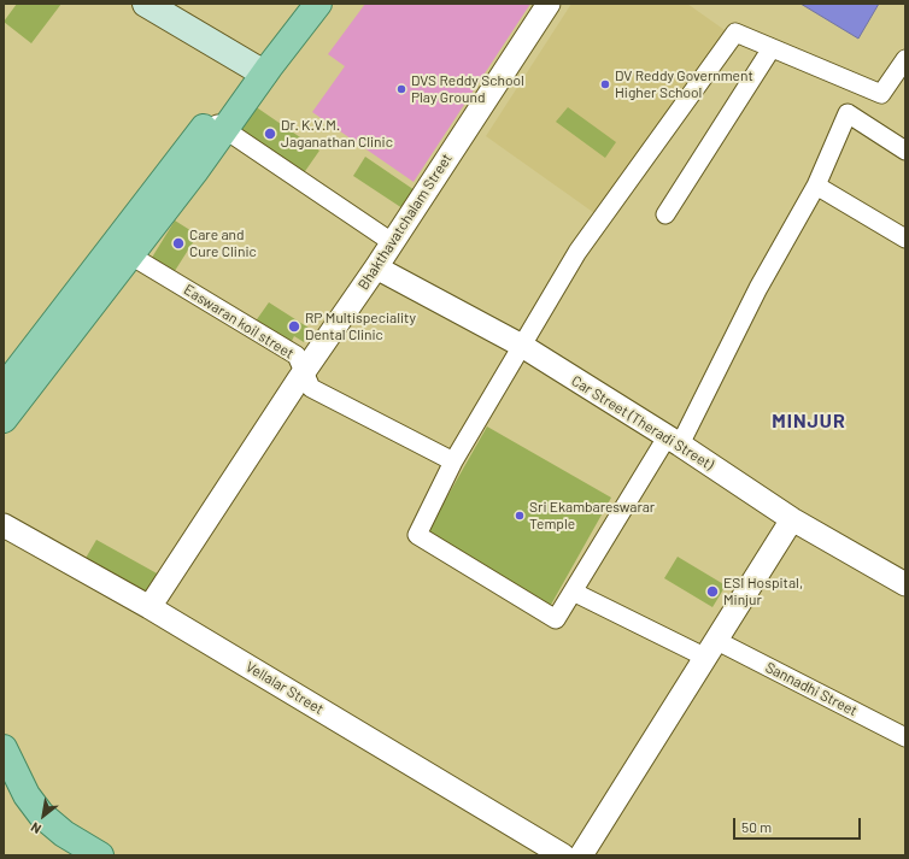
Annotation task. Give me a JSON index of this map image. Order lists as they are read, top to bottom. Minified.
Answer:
{"streets":{"street":["Bhakthavatchalam Street","Easwaran koil street","Car Street (Theradi Street)","Vellalar Street","Sannadhi Street"]},"crossings":[["Bhakthavatchalam Street","Easwaran koil street"],["Bhakthavatchalam Street","Car Street (Theradi Street)"],["Bhakthavatchalam Street","Vellalar Street"]],"districts":["MINJUR"],"places":["DV Reddy Government Higher School","DVS Reddy School Play Ground","Dr. K.V.M. Jaganathan Clinic","Care and Cure Clinic","RP Multispeciality Dental Clinic","Sri Ekambareswarar Temple","ESI Hospital, Minjur"],"scale_bar":"50 m","north":"bottom left"}
